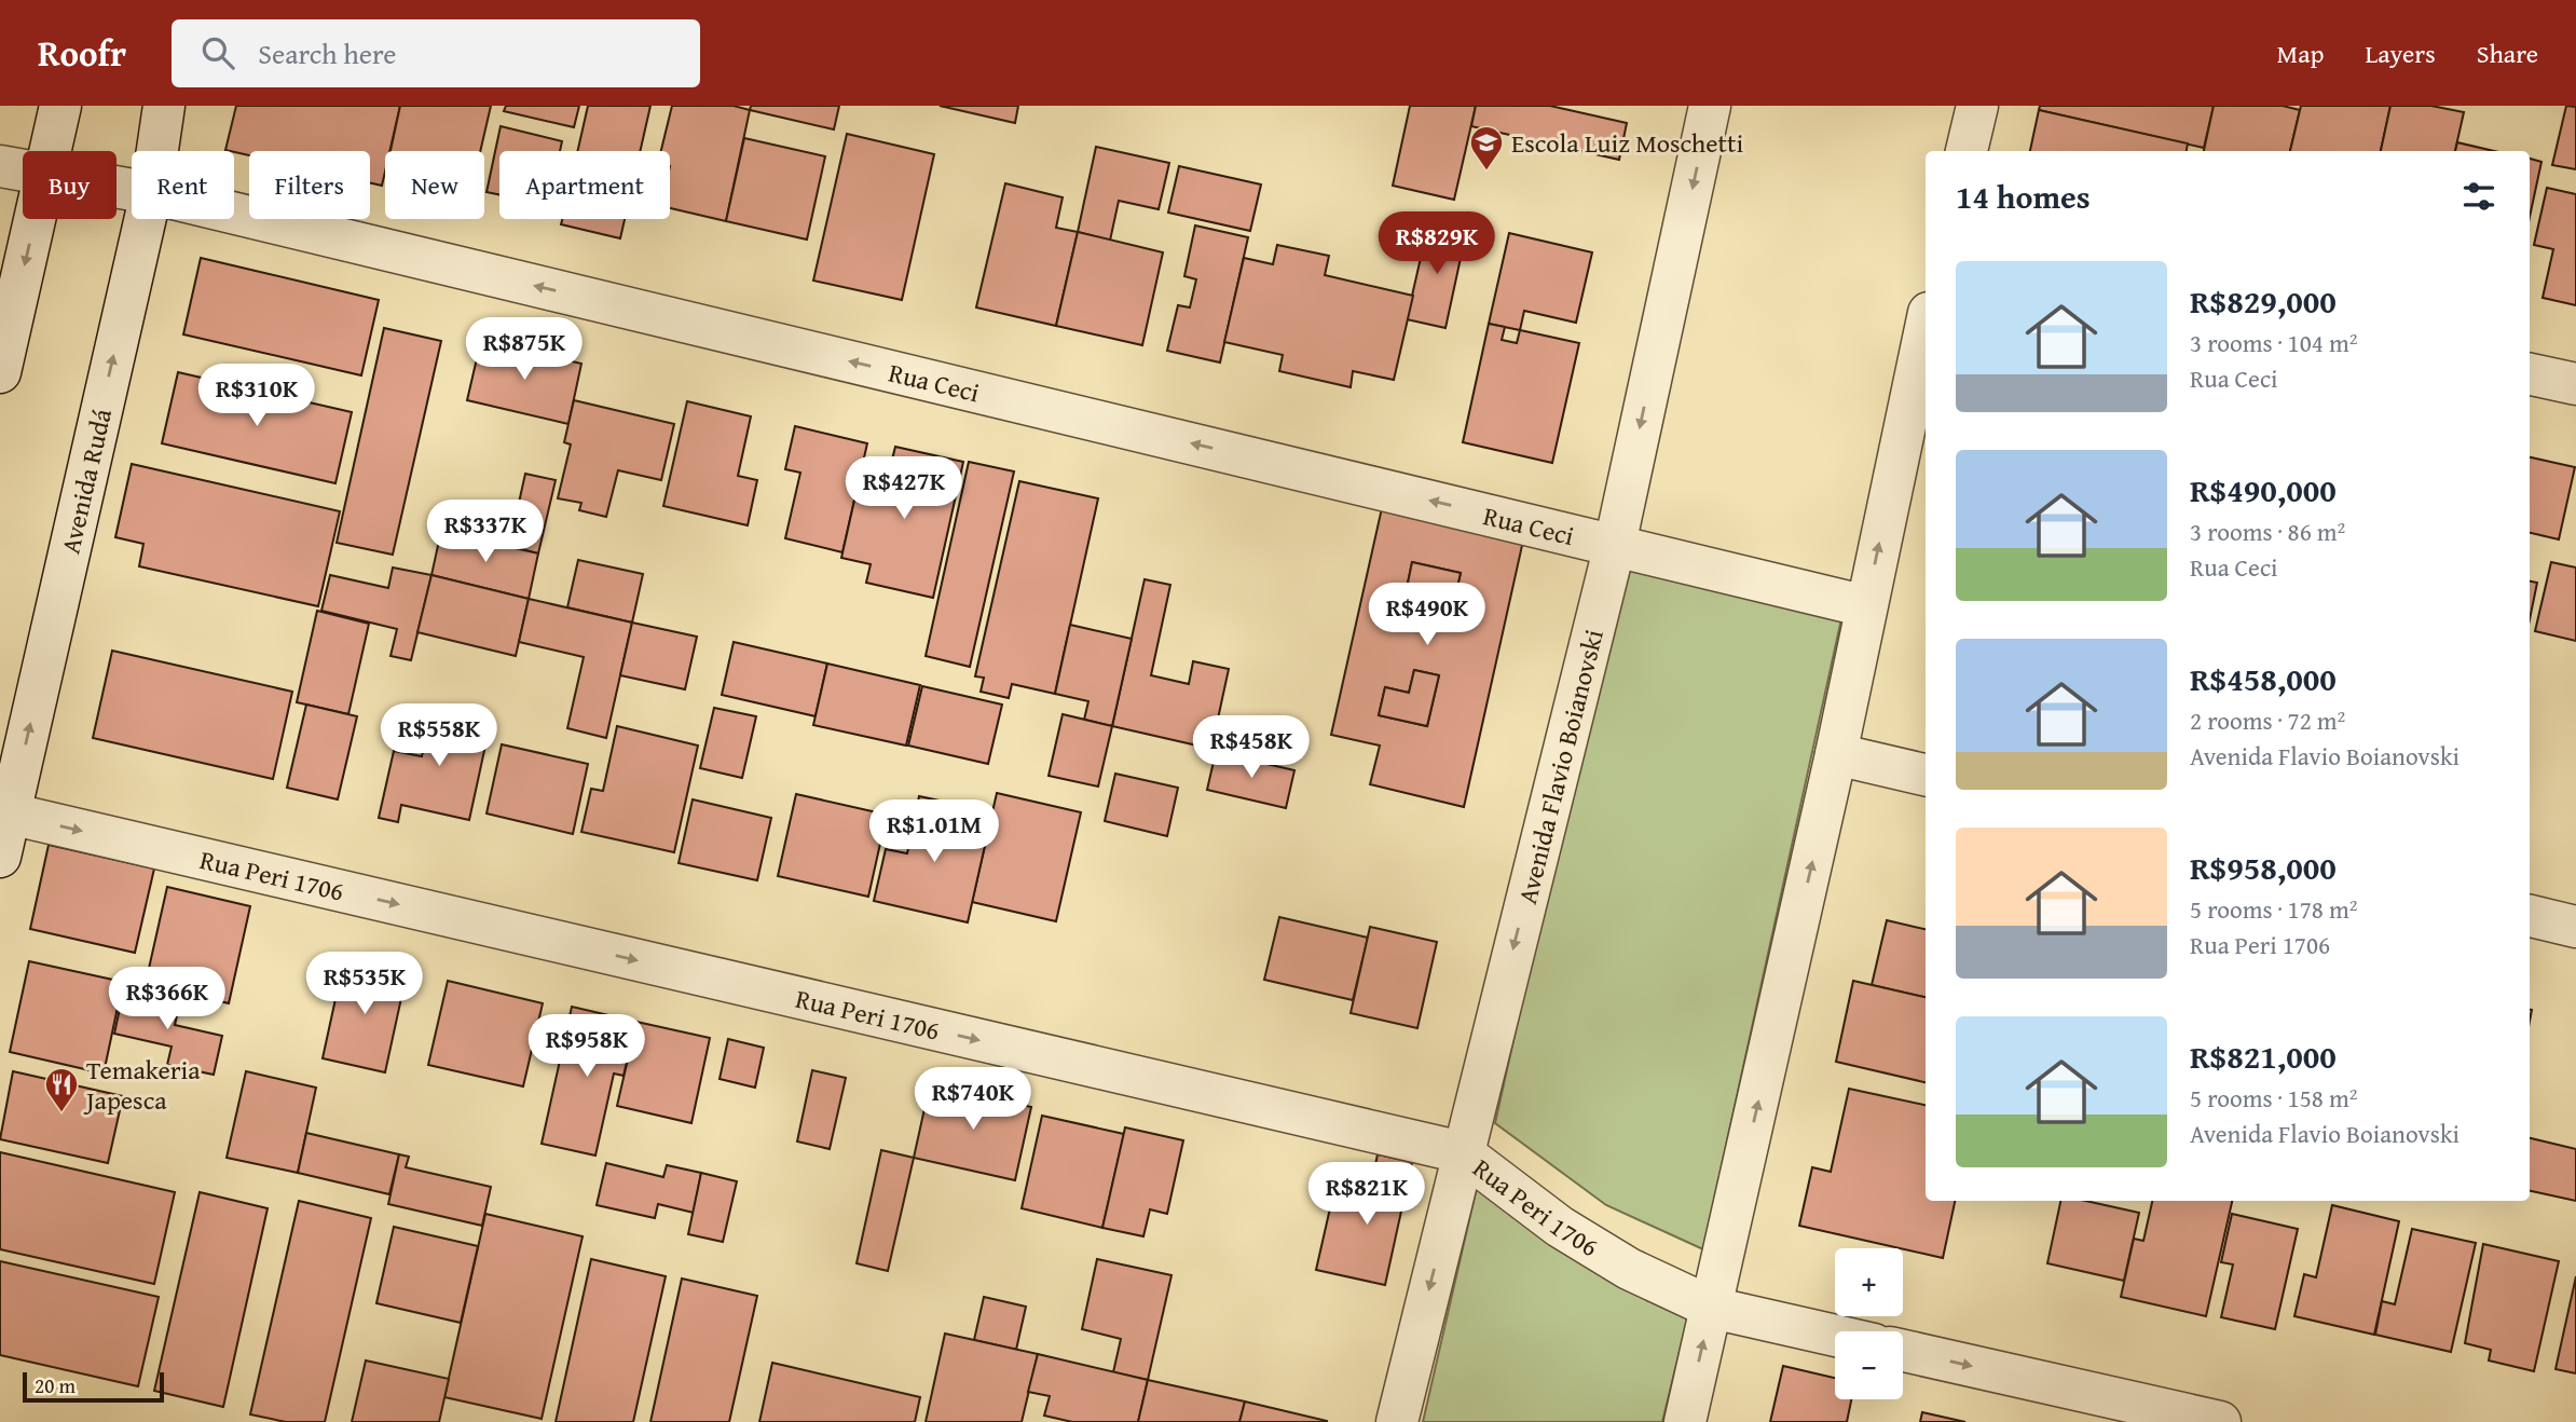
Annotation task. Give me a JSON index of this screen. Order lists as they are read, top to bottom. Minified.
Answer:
{"streets":{"street":["Rua Ceci","Avenida Rudá","Avenida Flavio Boianovski","Rua Peri 1706"]},"crossings":[["Rua Ceci","Avenida Flavio Boianovski"],["Avenida Rudá","Rua Peri 1706"],["Avenida Flavio Boianovski","Rua Peri 1706"]],"one_way":["Rua Ceci","Avenida Rudá","Rua Peri 1706"],"places":{"school or university":["Escola Luiz Moschetti"],"restaurant":["Temakeria Japesca"]},"scale_bar":"20 m","page":{"header":"Roofr","search":"Search here","nav":["Map","Layers","Share"],"chip":["Buy","Rent","Filters","New","Apartment"],"heading":"14 homes","price":["R$829K","R$875K","R$310K","R$427K","R$337K","R$490K","R$558K","R$458K","R$1.01M","R$535K","R$366K","R$958K","R$740K","R$821K"],"list":[{"name":"R$829,000","note":"3 rooms · 104 m² · Rua Ceci"},{"name":"R$490,000","note":"3 rooms · 86 m² · Rua Ceci"},{"name":"R$458,000","note":"2 rooms · 72 m² · Avenida Flavio Boianovski"},{"name":"R$958,000","note":"5 rooms · 178 m² · Rua Peri 1706"},{"name":"R$821,000","note":"5 rooms · 158 m² · Avenida Flavio Boianovski"}],"map_buttons":["+","−"],"scale":"20 m"}}
